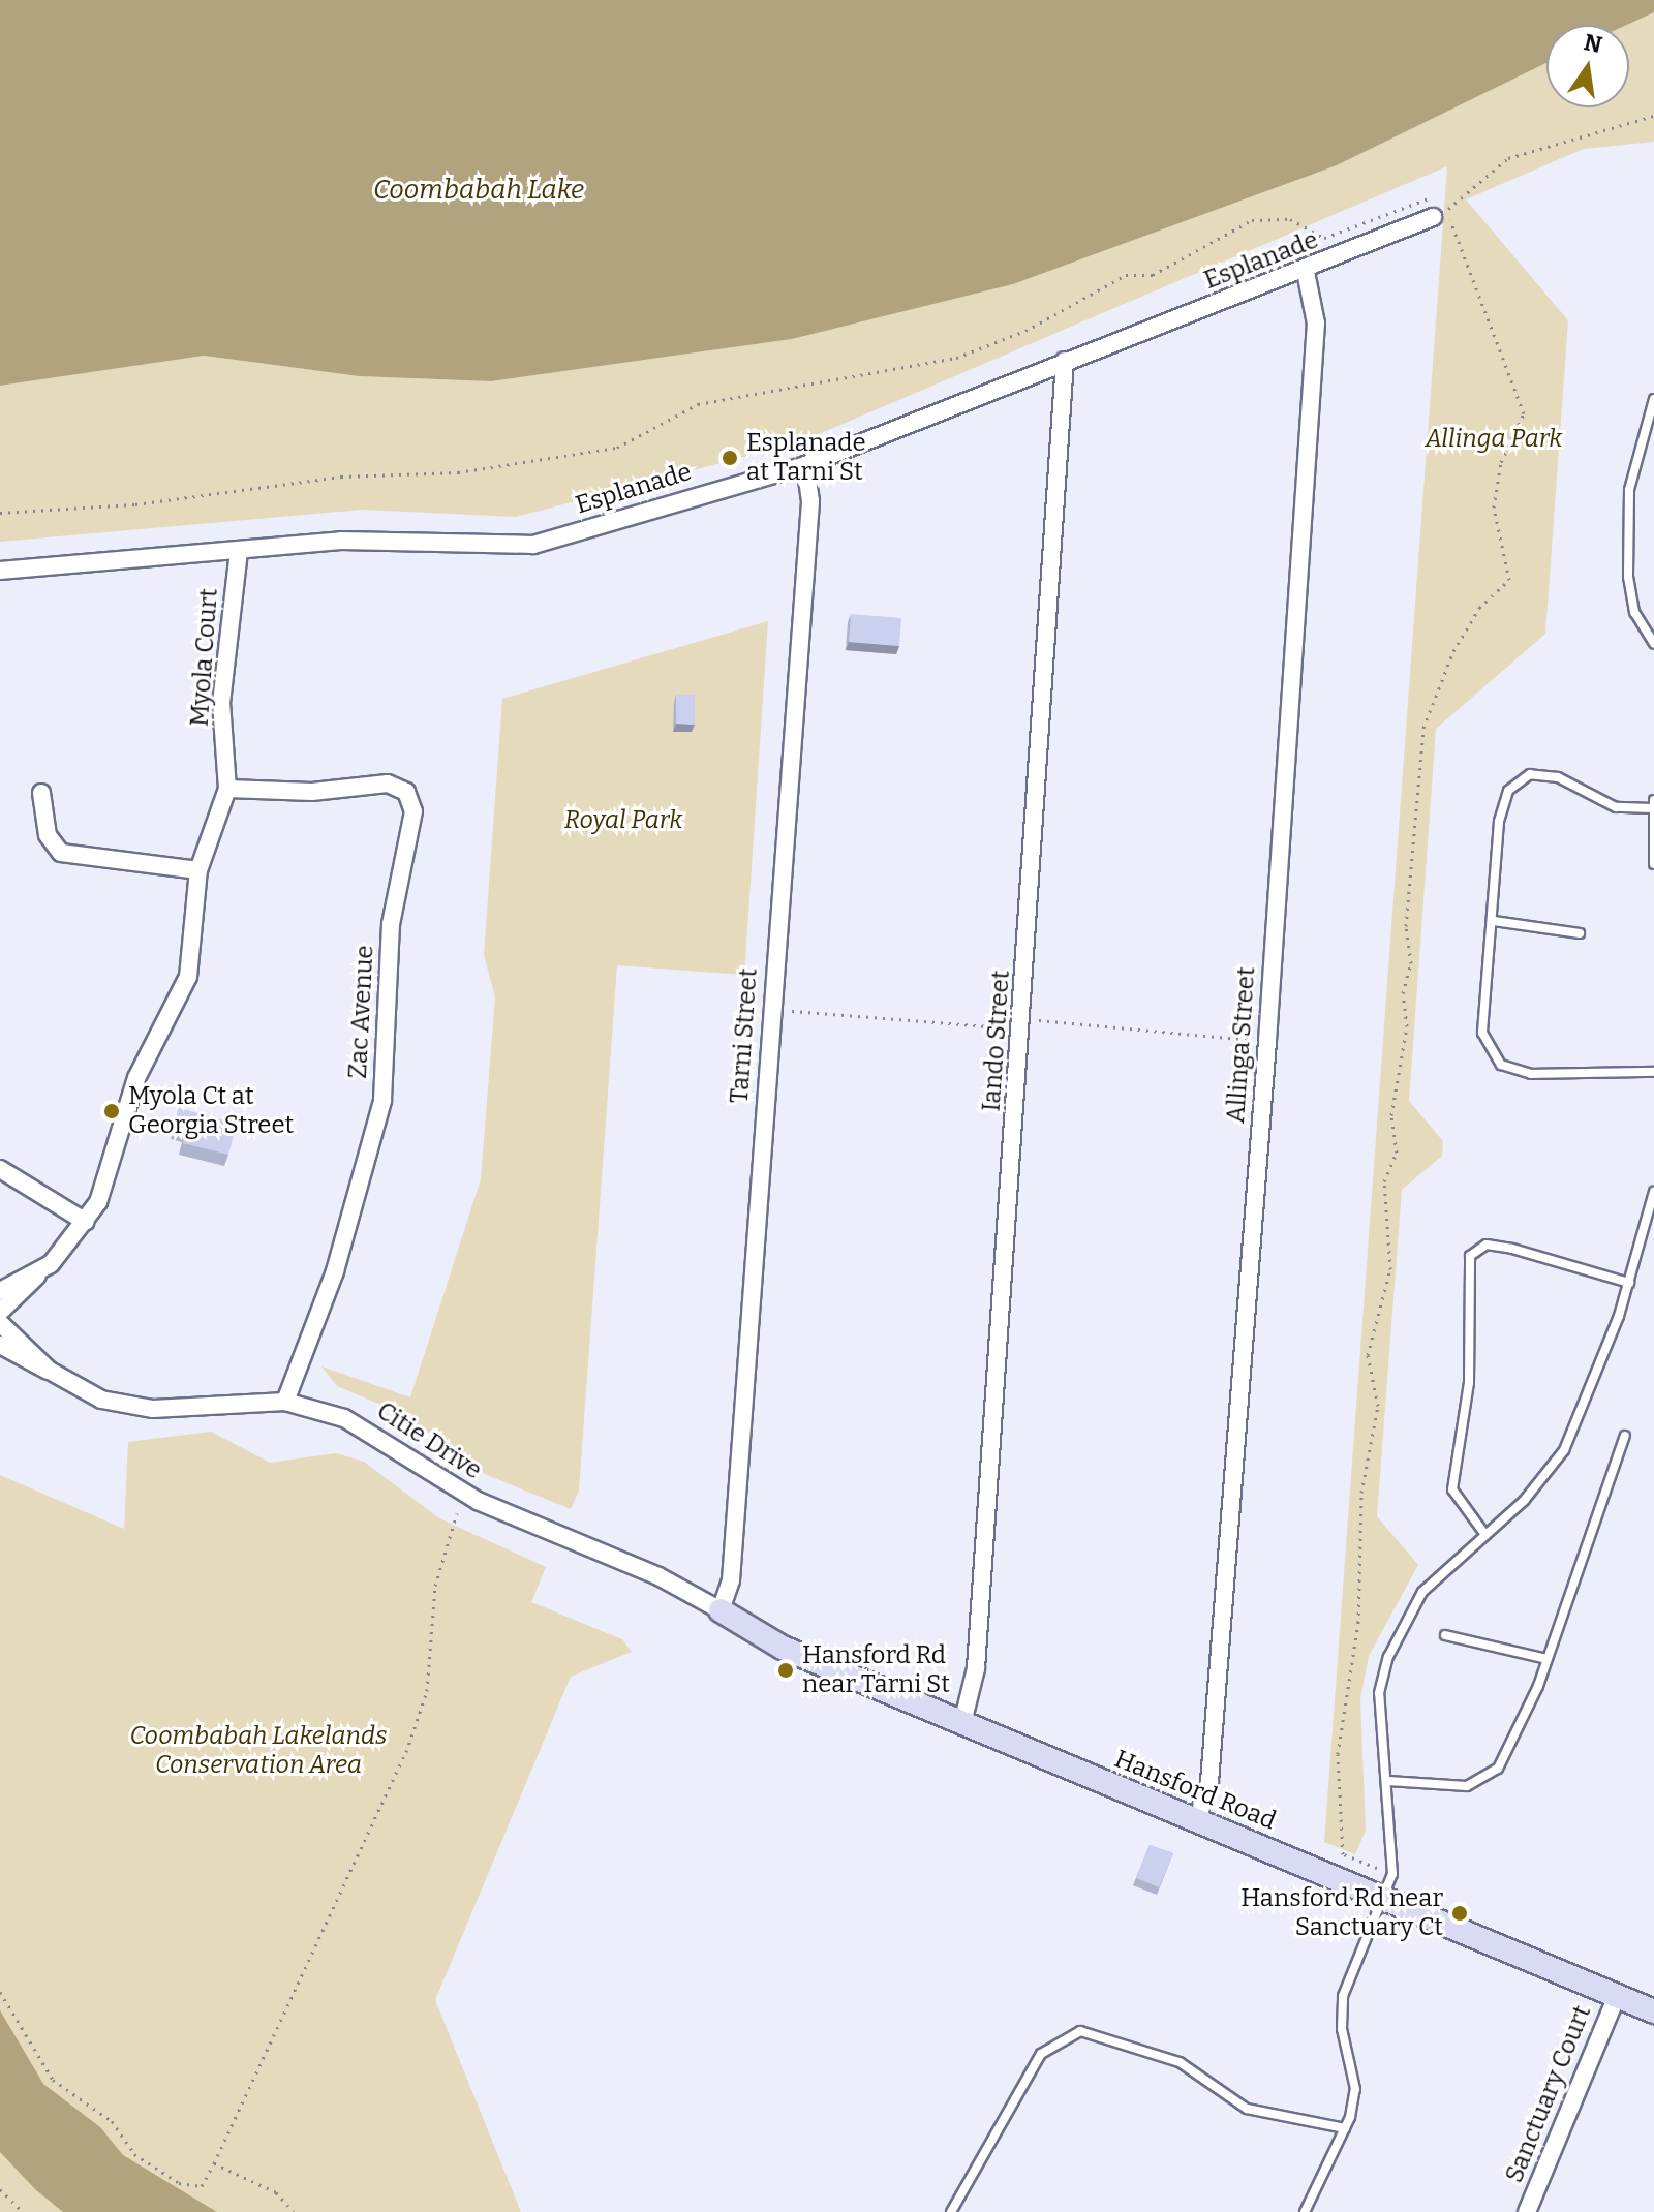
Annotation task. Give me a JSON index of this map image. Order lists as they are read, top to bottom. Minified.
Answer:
{"streets":{"street":["Esplanade","Myola Court","Zac Avenue","Tarni Street","Iando Street","Allinga Street","Citie Drive","Hansford Road","Sanctuary Court"]},"crossings":[["Esplanade","Myola Court"],["Esplanade","Tarni Street"],["Esplanade","Iando Street"],["Esplanade","Allinga Street"],["Myola Court","Zac Avenue"],["Zac Avenue","Citie Drive"],["Tarni Street","Citie Drive"],["Tarni Street","Hansford Road"],["Iando Street","Hansford Road"],["Allinga Street","Hansford Road"],["Citie Drive","Hansford Road"],["Hansford Road","Sanctuary Court"]],"water":["Coombabah Lake"],"parks":["Allinga Park","Royal Park","Coombabah Lakelands Conservation Area"],"places":["Esplanade at Tarni St","Myola Ct at Georgia Street","Hansford Rd near Tarni St","Hansford Rd near Sanctuary Ct"],"north":"top"}
